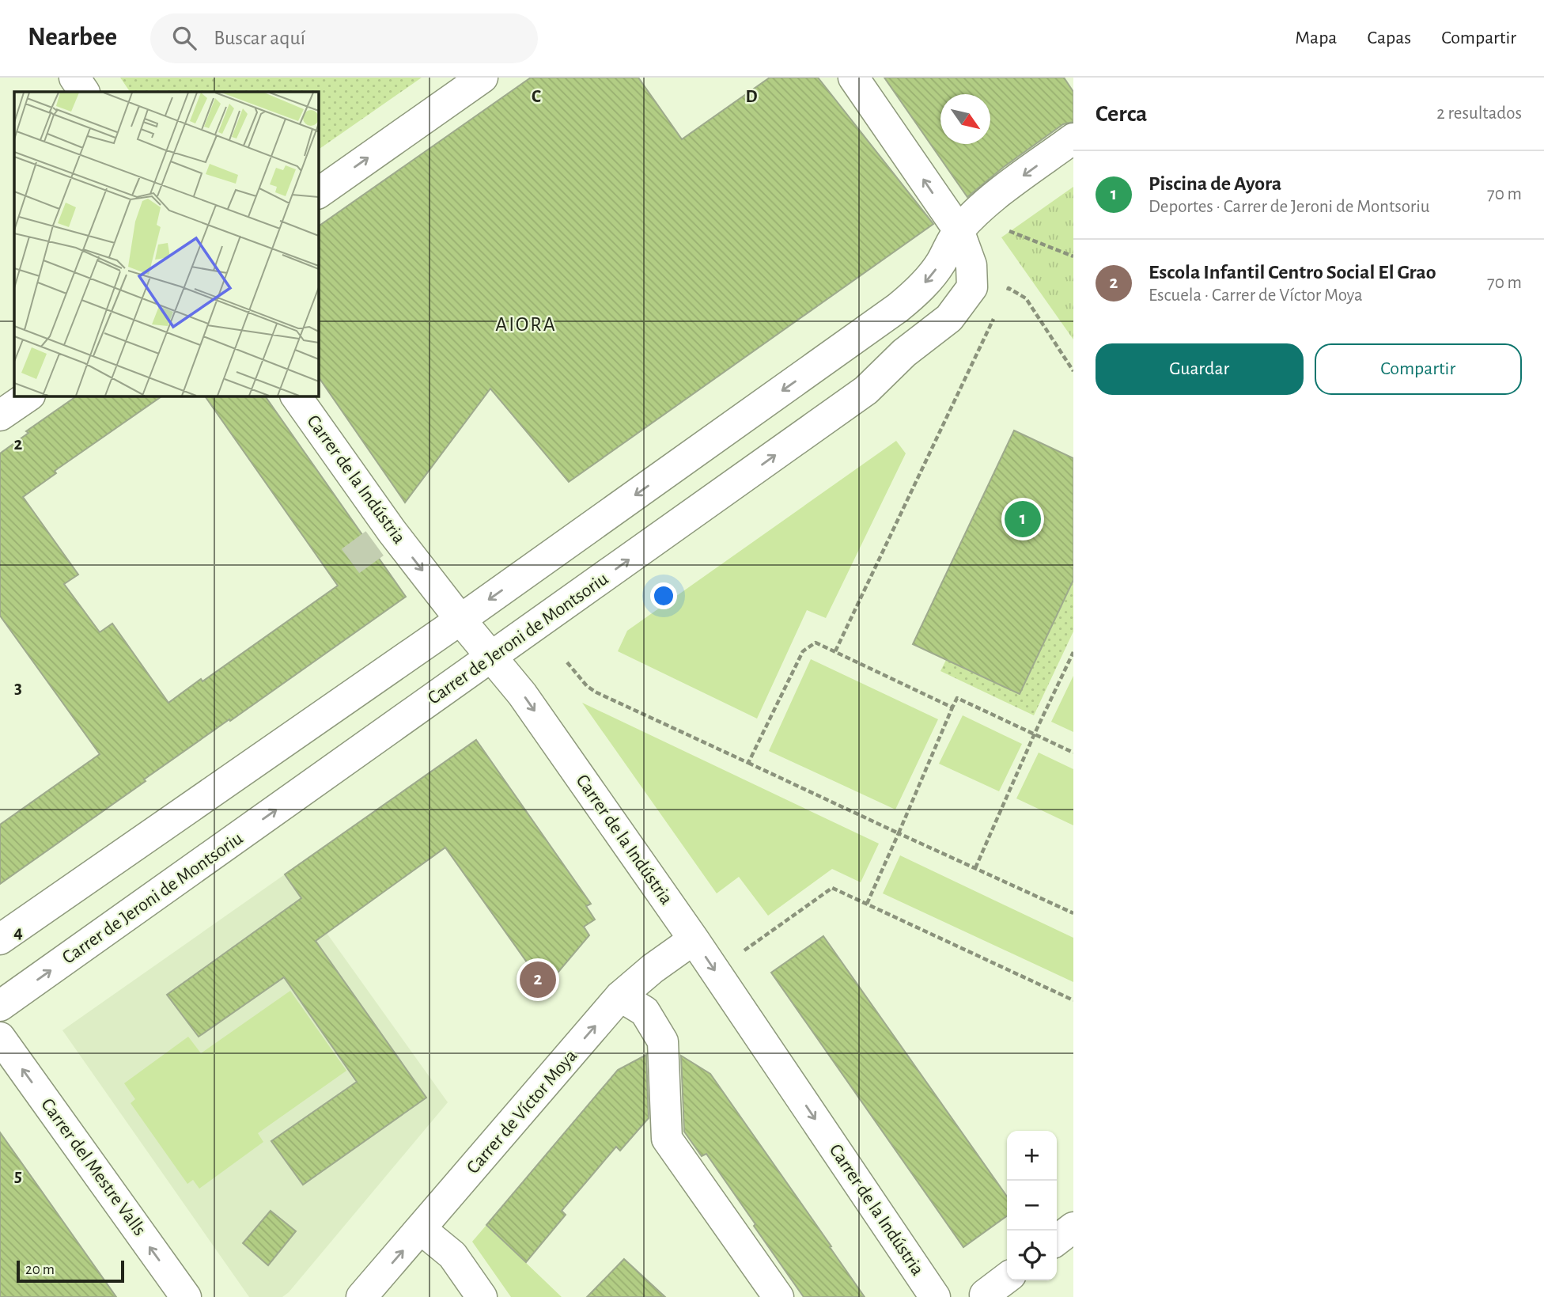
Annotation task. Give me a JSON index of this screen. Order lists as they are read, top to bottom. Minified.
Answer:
{"streets":{"street":["Carrer de la Indústria","Carrer de Jeroni de Montsoriu","Carrer de Víctor Moya","Carrer del Mestre Valls"]},"crossings":[["Carrer de la Indústria","Carrer de Jeroni de Montsoriu"],["Carrer de la Indústria","Carrer de Víctor Moya"]],"one_way":["Carrer de Víctor Moya","Carrer del Mestre Valls"],"districts":["AIORA"],"scale_bar":"20 m","north":"bottom right","page":{"header":"Nearbee","search":"Buscar aquí","nav":["Mapa","Capas","Compartir"],"heading":["Cerca","2 resultados"],"list":[{"mark":"1","name":"Piscina de Ayora","note":"Deportes · Carrer de Jeroni de Montsoriu","value":"70 m"},{"mark":"2","name":"Escola Infantil Centro Social El Grao","note":"Escuela · Carrer de Víctor Moya","value":"70 m"}],"buttons":["Guardar","Compartir"],"pins":["1","2"],"map_buttons":["+","−"],"scale":"20 m"},"grid":{"columns":["C","D"],"rows":["2","3","4","5"]}}
